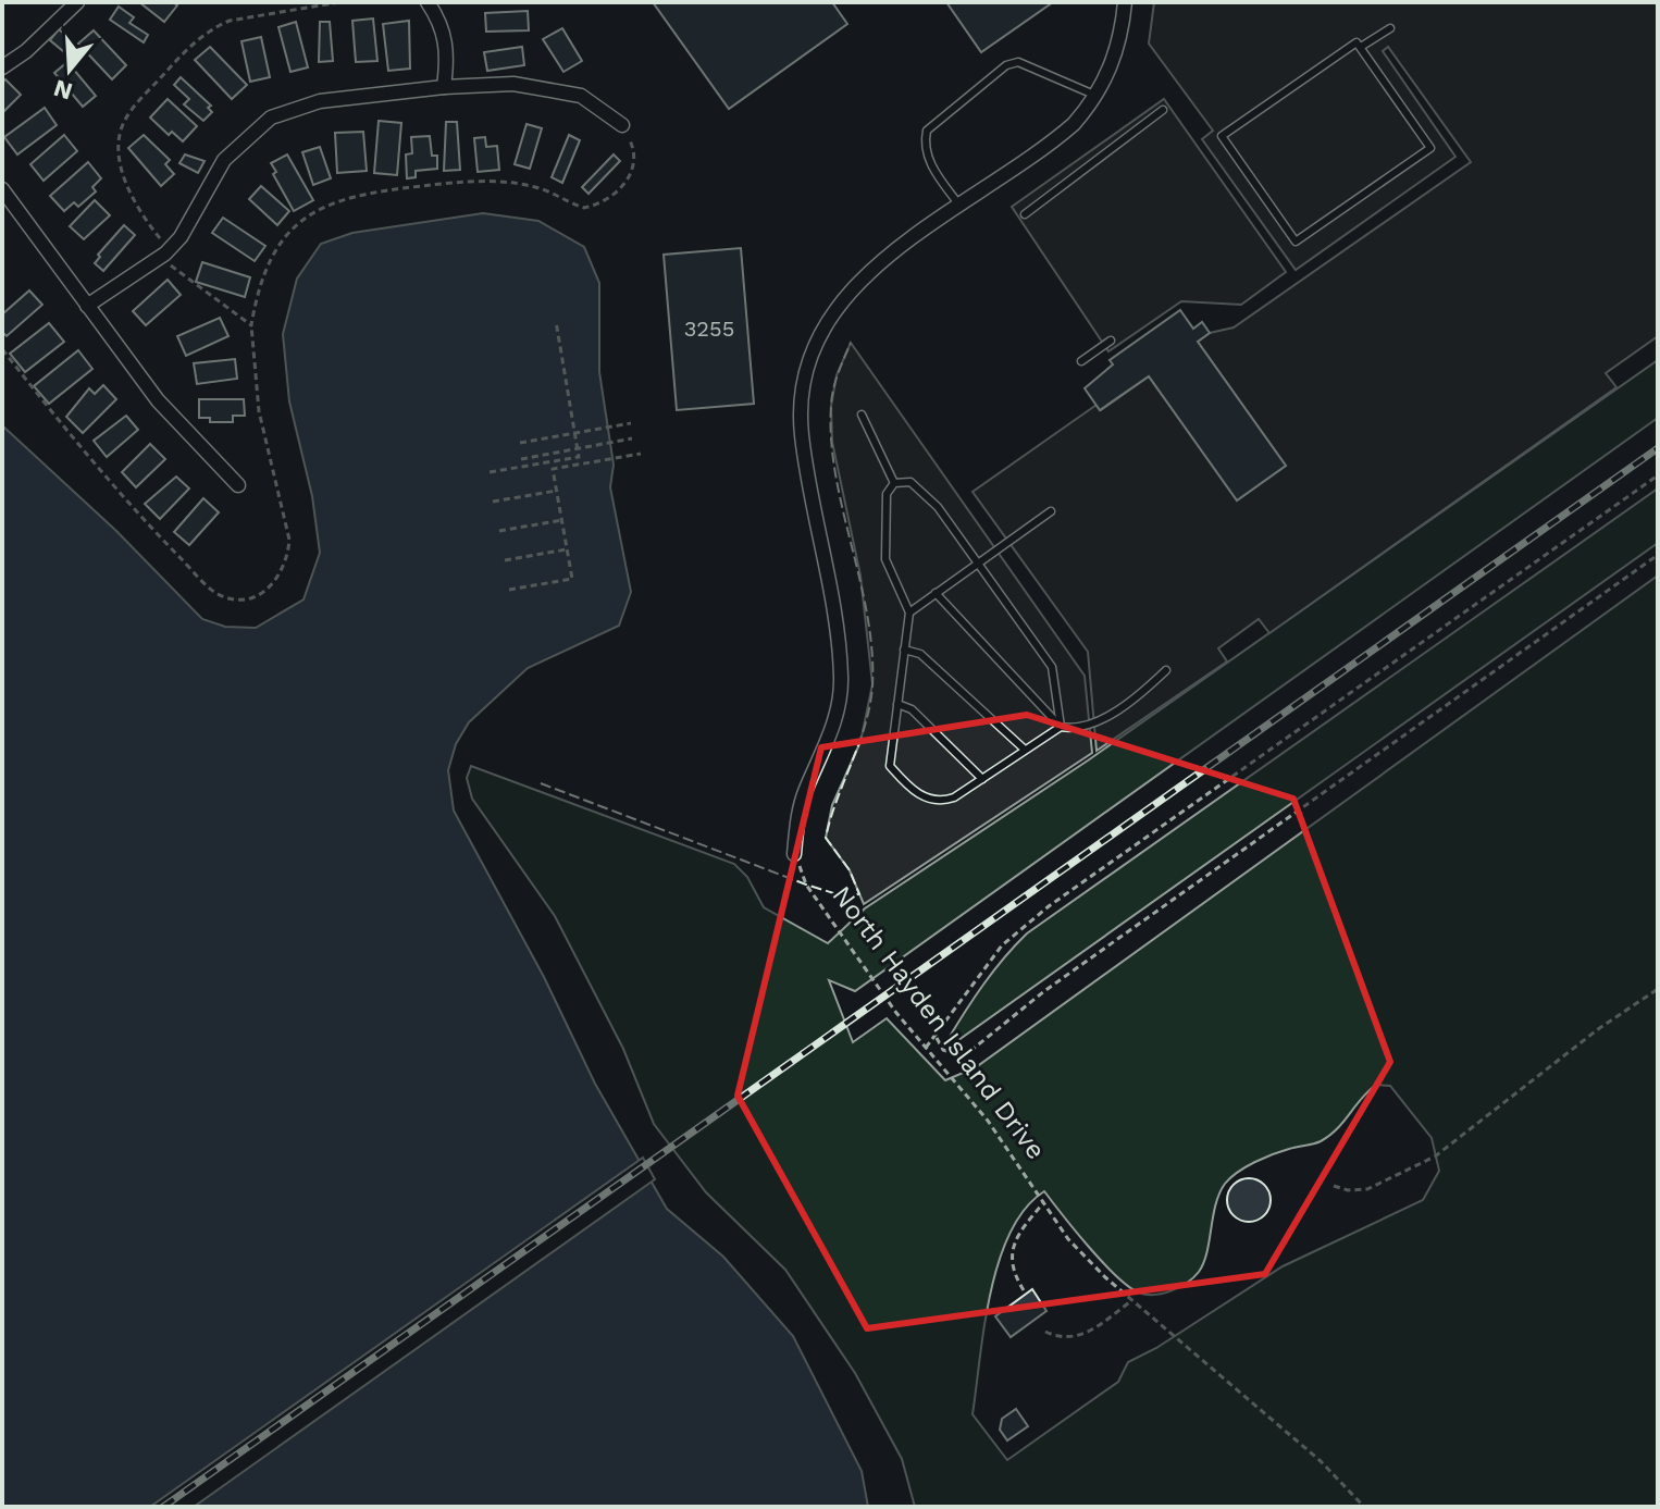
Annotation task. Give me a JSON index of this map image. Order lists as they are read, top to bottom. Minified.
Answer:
{"streets":{"path":["North Hayden Island Drive"]},"house_numbers":["3255"],"north":"bottom"}
